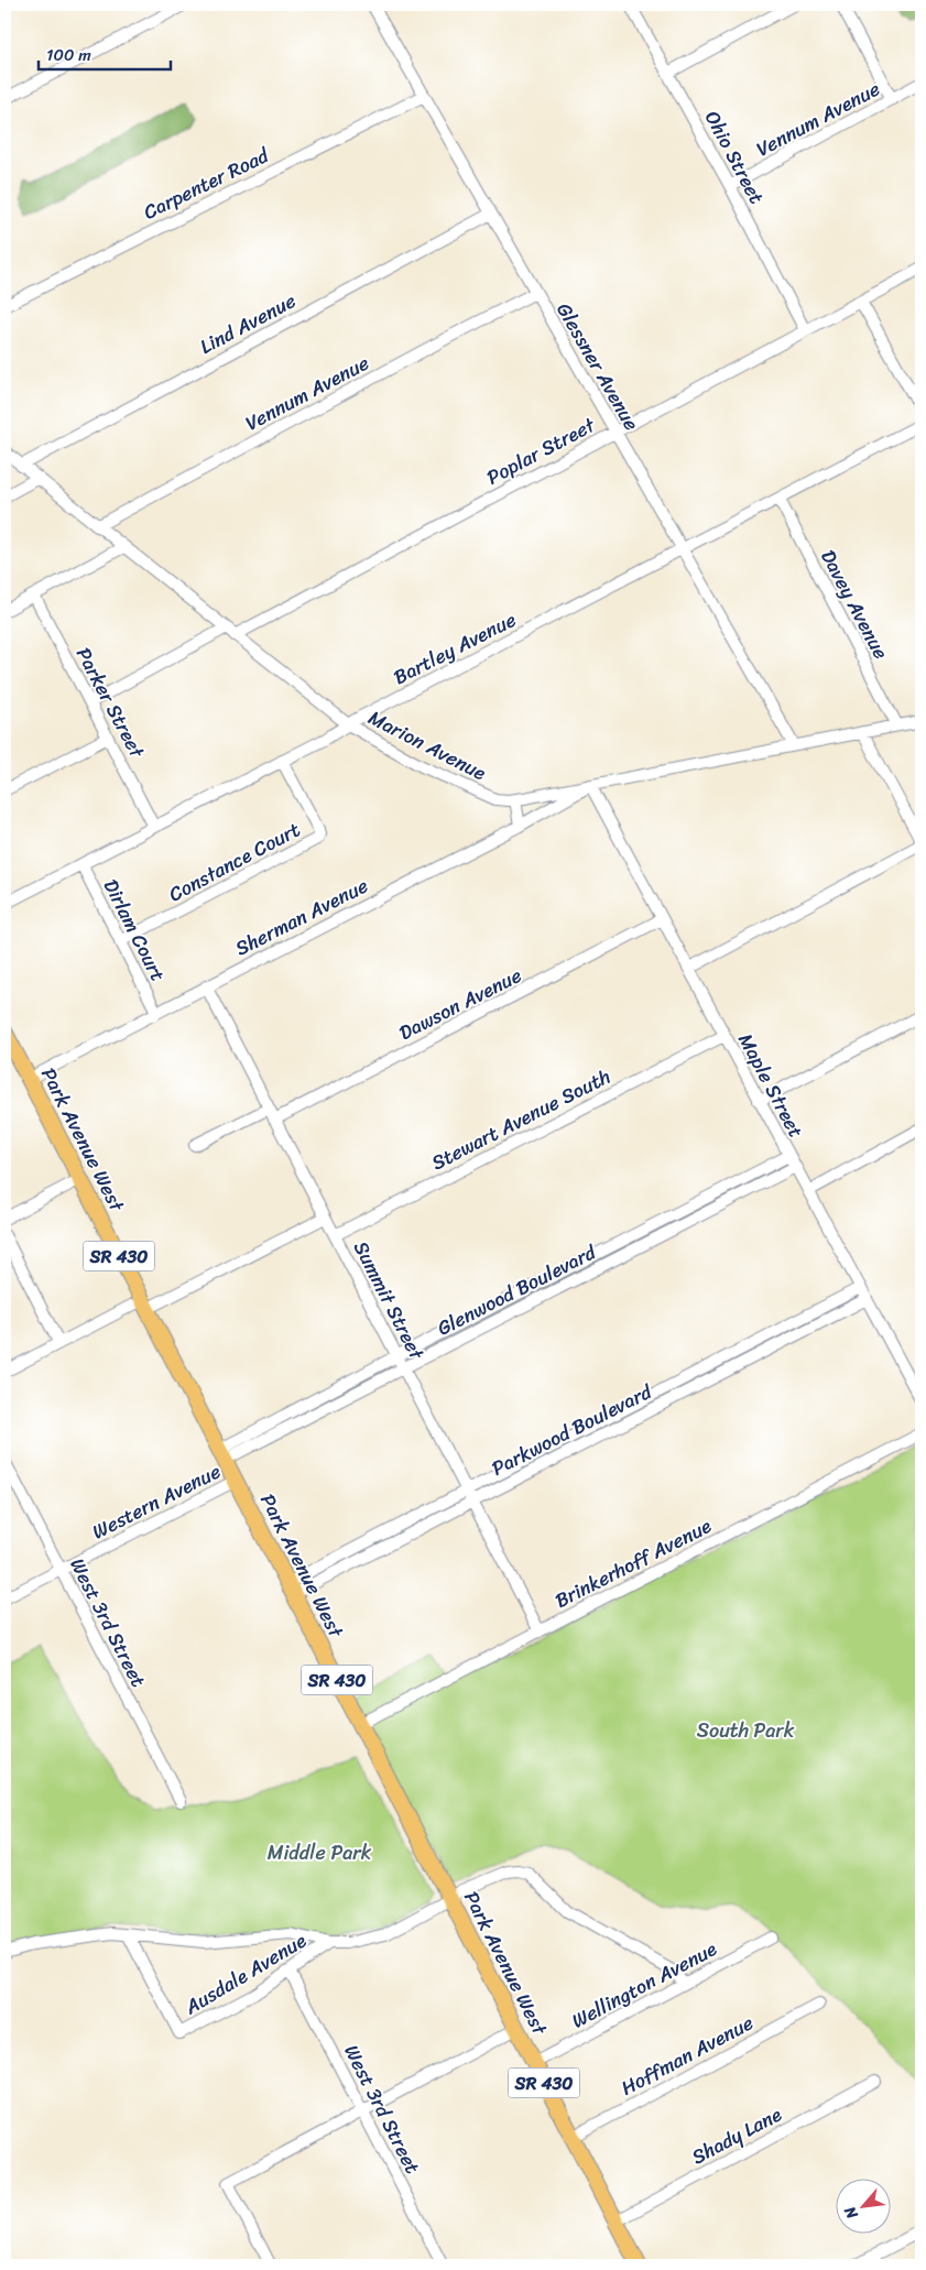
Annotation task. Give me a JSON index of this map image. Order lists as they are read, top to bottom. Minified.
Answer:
{"streets":{"main road":["Park Avenue West","SR 430"],"street":["Vennum Avenue","Ohio Street","Carpenter Road","Lind Avenue","Glessner Avenue","Poplar Street","Davey Avenue","Bartley Avenue","Parker Street","Marion Avenue","Constance Court","Sherman Avenue","Dirlam Court","Dawson Avenue","Maple Street","Stewart Avenue South","Glenwood Boulevard","Summit Street","Western Avenue","Brinkerhoff Avenue","West 3rd Street","Ausdale Avenue","Wellington Avenue","Hoffman Avenue","Shady Lane"]},"crossings":[["Vennum Avenue","Ohio Street"],["Vennum Avenue","Glessner Avenue"],["Vennum Avenue","Marion Avenue"],["Ohio Street","Poplar Street"],["Carpenter Road","Glessner Avenue"],["Lind Avenue","Glessner Avenue"],["Lind Avenue","Marion Avenue"],["Glessner Avenue","Poplar Street"],["Glessner Avenue","Bartley Avenue"],["Glessner Avenue","Marion Avenue"],["Poplar Street","Parker Street"],["Poplar Street","Marion Avenue"],["Davey Avenue","Bartley Avenue"],["Davey Avenue","Marion Avenue"],["Bartley Avenue","Parker Street"],["Bartley Avenue","Marion Avenue"],["Bartley Avenue","Constance Court"],["Bartley Avenue","Dirlam Court"],["Marion Avenue","Sherman Avenue"],["Marion Avenue","Maple Street"],["Constance Court","Dirlam Court"],["Sherman Avenue","Dirlam Court"],["Sherman Avenue","Maple Street"],["Sherman Avenue","Park Avenue West"],["Sherman Avenue","Summit Street"],["Dawson Avenue","Maple Street"],["Dawson Avenue","Summit Street"],["Maple Street","Stewart Avenue South"],["Maple Street","Glenwood Boulevard"],["Stewart Avenue South","Summit Street"],["Park Avenue West","Glenwood Boulevard"],["Park Avenue West","Western Avenue"],["Park Avenue West","Brinkerhoff Avenue"],["Park Avenue West","Wellington Avenue"],["Park Avenue West","Hoffman Avenue"],["Park Avenue West","Shady Lane"],["Glenwood Boulevard","Summit Street"],["Summit Street","Brinkerhoff Avenue"],["Western Avenue","West 3rd Street"],["West 3rd Street","Ausdale Avenue"]],"parks":["South Park","Middle Park"],"scale_bar":"100 m","north":"bottom left"}
